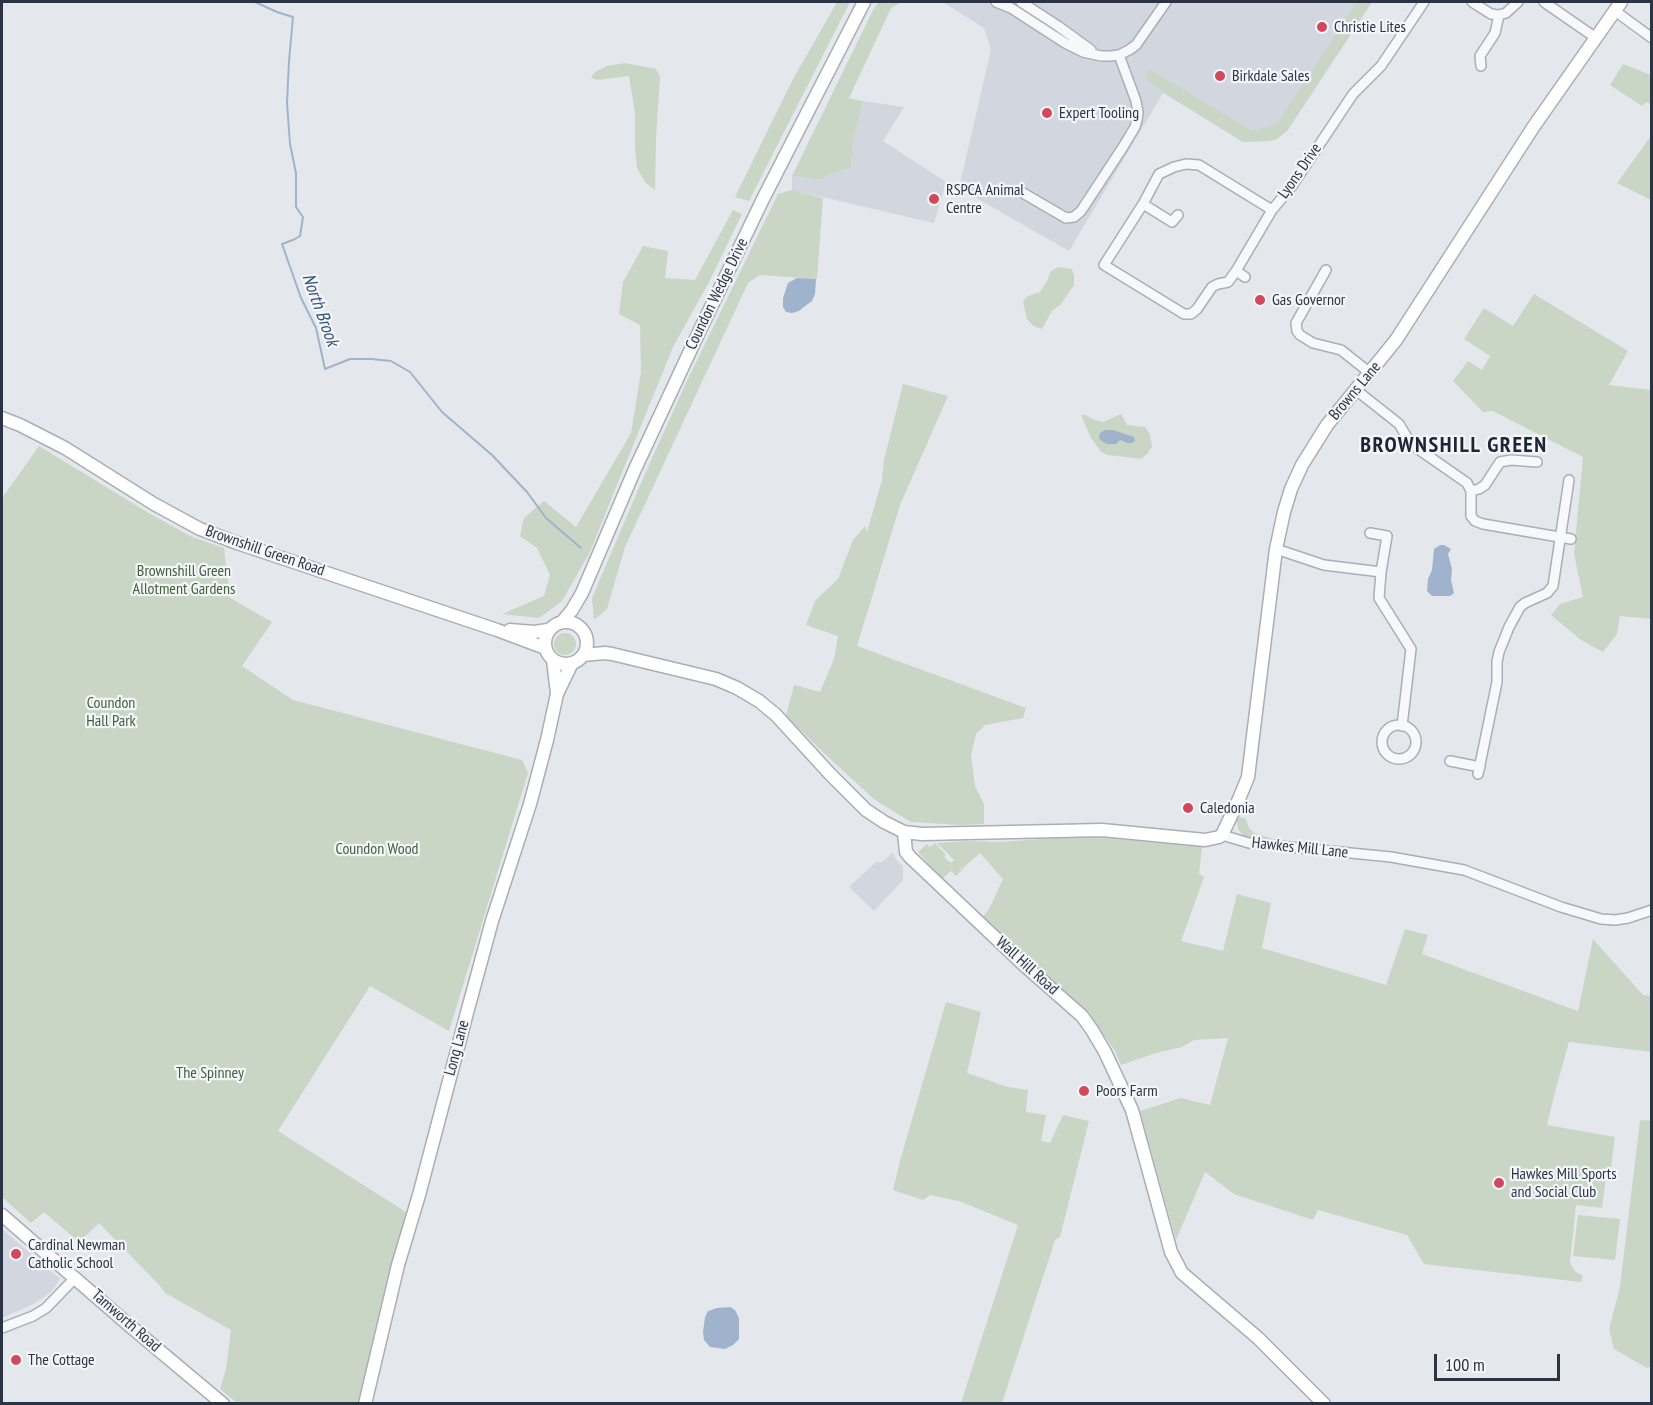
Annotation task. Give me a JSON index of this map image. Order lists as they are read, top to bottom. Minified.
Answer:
{"streets":{"street":["Lyons Drive","Coundon Wedge Drive","Browns Lane","Brownshill Green Road","Hawkes Mill Lane","Wall Hill Road","Long Lane","Tamworth Road"]},"crossings":[["Coundon Wedge Drive","Brownshill Green Road"],["Coundon Wedge Drive","Long Lane"],["Browns Lane","Hawkes Mill Lane"],["Brownshill Green Road","Long Lane"],["Hawkes Mill Lane","Wall Hill Road"]],"districts":["BROWNSHILL GREEN"],"water":["North Brook"],"parks":["Brownshill Green Allotment Gardens","Coundon Hall Park","Coundon Wood","The Spinney"],"places":["Christie Lites","Birkdale Sales","Expert Tooling","RSPCA Animal Centre","Gas Governor","Caledonia","Poors Farm","Hawkes Mill Sports and Social Club","Cardinal Newman Catholic School","The Cottage"],"scale_bar":"100 m"}
